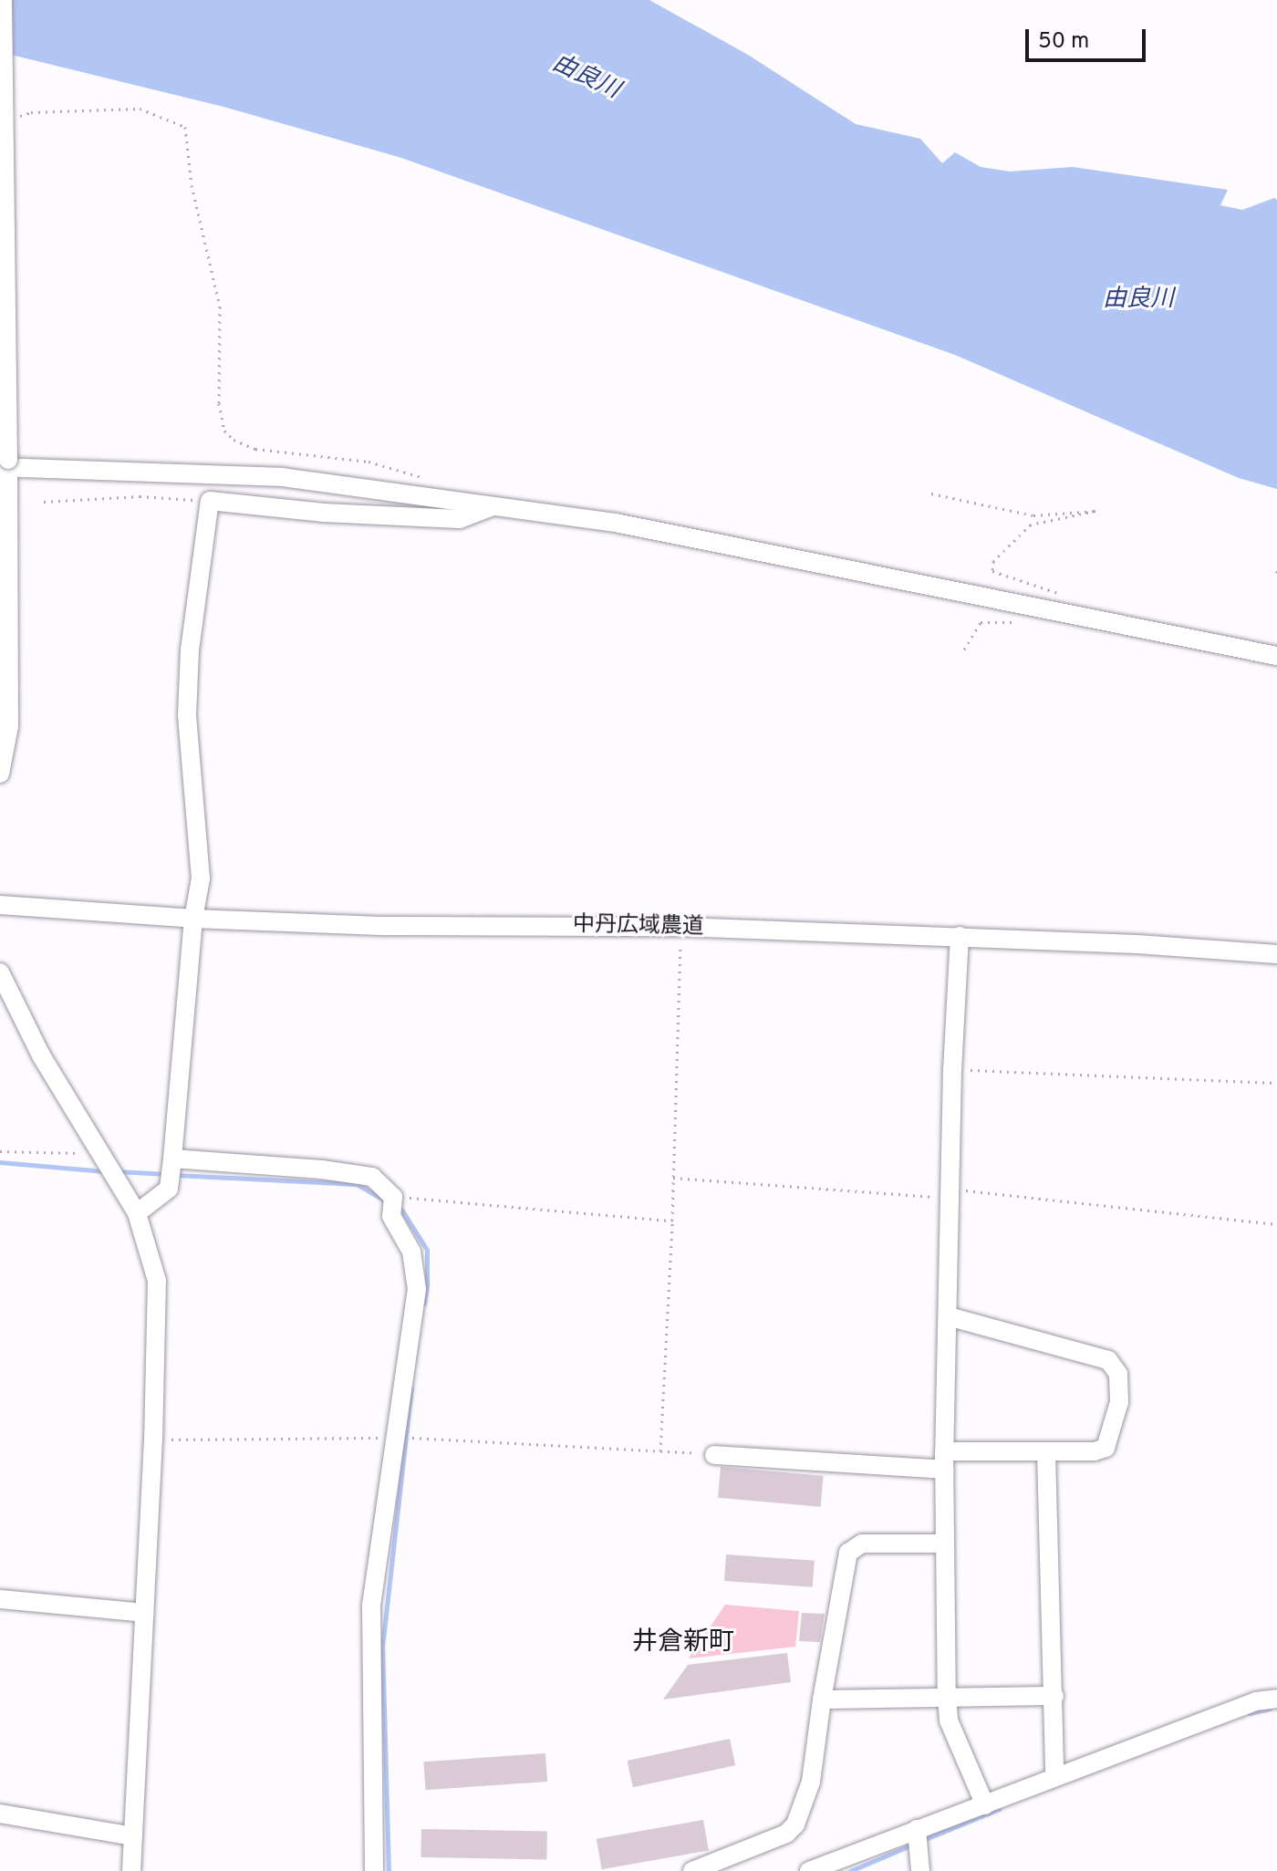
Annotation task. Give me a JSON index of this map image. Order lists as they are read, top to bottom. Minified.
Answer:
{"streets":{"street":["中丹広域農道"]},"districts":["井倉新町"],"water":["由良川"],"scale_bar":"50 m"}
